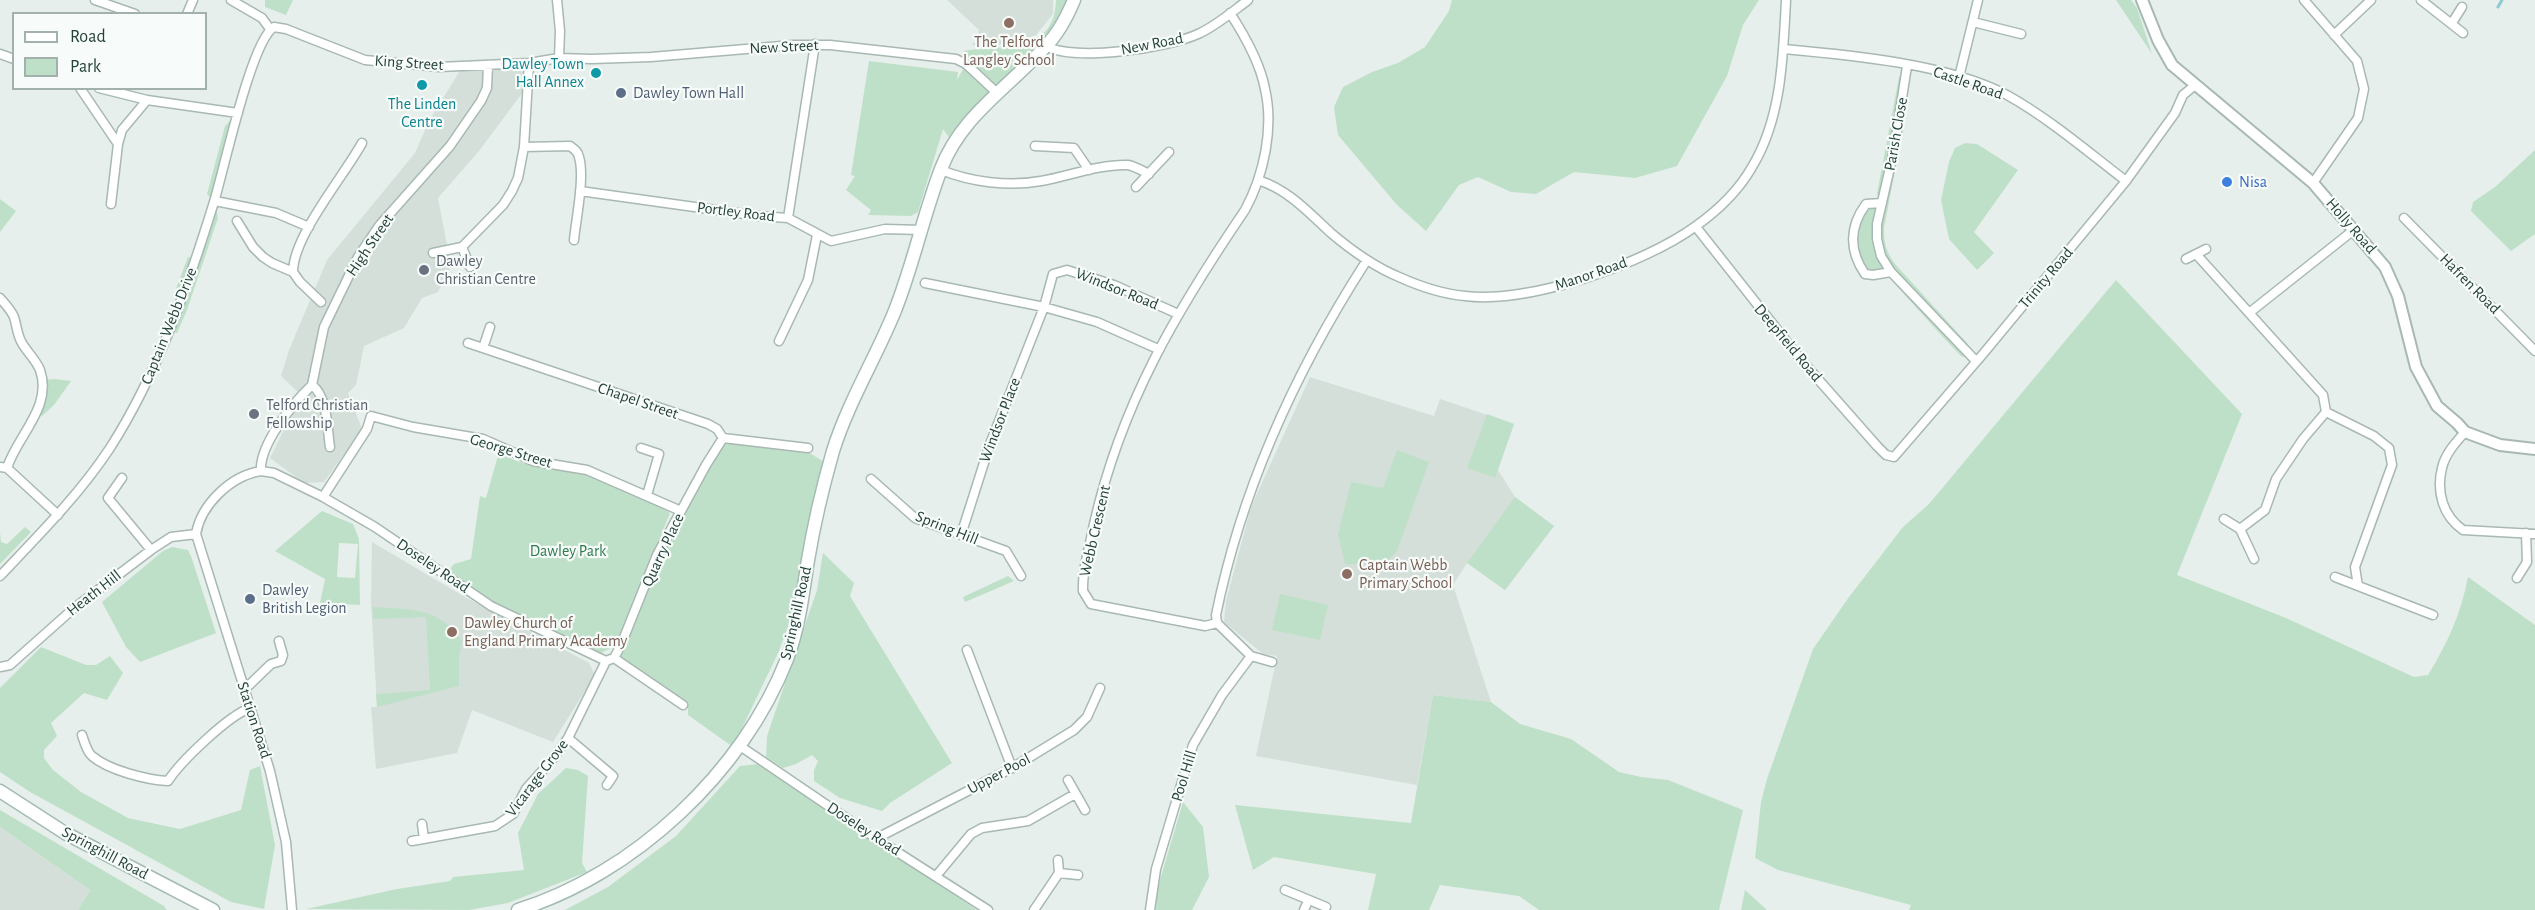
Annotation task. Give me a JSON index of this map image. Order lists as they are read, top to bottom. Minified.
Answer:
{"streets":{"main road":["Springhill Road"],"street":["New Road","New Street","King Street","Castle Road","Parish Close","Portley Road","Holly Road","High Street","Manor Road","Trinity Road","Hafren Road","Windsor Road","Captain Webb Drive","Deepfield Road","Chapel Street","Windsor Place","George Street","Spring Hill","Webb Crescent","Quarry Place","Doseley Road","Heath Hill","Station Road","Upper Pool","Pool Hill","Vicarage Grove"]},"crossings":[["New Road","Webb Crescent"],["New Road","Springhill Road"],["New Street","King Street"],["New Street","Springhill Road"],["King Street","High Street"],["King Street","Captain Webb Drive"],["Castle Road","Parish Close"],["Castle Road","Manor Road"],["Castle Road","Trinity Road"],["Parish Close","Trinity Road"],["Portley Road","Springhill Road"],["Holly Road","Trinity Road"],["Manor Road","Deepfield Road"],["Manor Road","Webb Crescent"],["Trinity Road","Deepfield Road"],["Windsor Road","Windsor Place"],["Windsor Road","Webb Crescent"],["Chapel Street","Quarry Place"],["Windsor Place","Spring Hill"],["George Street","Quarry Place"],["George Street","Doseley Road"],["Quarry Place","Doseley Road"],["Quarry Place","Vicarage Grove"],["Doseley Road","Springhill Road"],["Doseley Road","Upper Pool"],["Doseley Road","Vicarage Grove"],["Heath Hill","Station Road"]],"parks":["Dawley Park"],"places":["The Telford Langley School","Dawley Town Hall Annex","The Linden Centre","Dawley Town Hall","Nisa","Dawley Christian Centre","Telford Christian Fellowship","Captain Webb Primary School","Dawley British Legion","Dawley Church of England Primary Academy"],"legend":["Road","Park"]}
